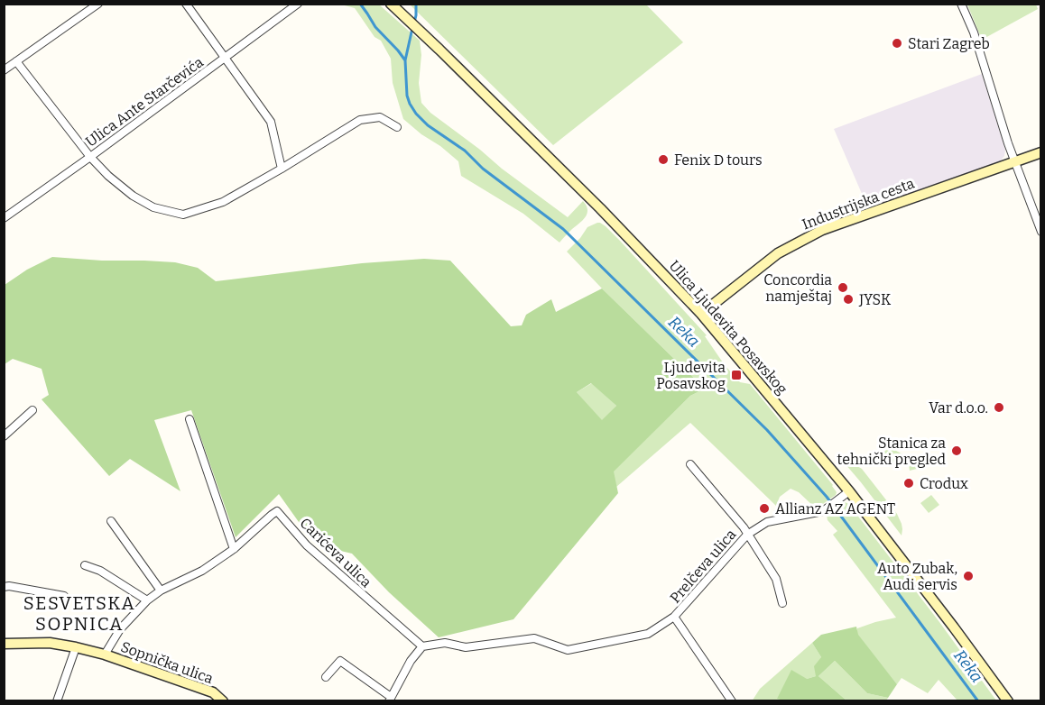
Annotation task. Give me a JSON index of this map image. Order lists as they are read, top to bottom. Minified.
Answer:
{"streets":{"main road":["Industrijska cesta","Ulica Ljudevita Posavskog","Sopnička ulica"],"street":["Ulica Ante Starčevića","Carićeva ulica","Prelčeva ulica"]},"crossings":[["Industrijska cesta","Ulica Ljudevita Posavskog"],["Ulica Ljudevita Posavskog","Prelčeva ulica"],["Carićeva ulica","Prelčeva ulica"],["Carićeva ulica","Sopnička ulica"]],"districts":["SESVETSKA SOPNICA"],"water":["Reka"],"places":{"other":["Stari Zagreb","Fenix D tours","Concordia namještaj","JYSK","Var d.o.o.","Stanica za tehnički pregled","Crodux","Allianz AZ AGENT","Auto Zubak, Audi servis"],"transit":["Ljudevita Posavskog"]}}
